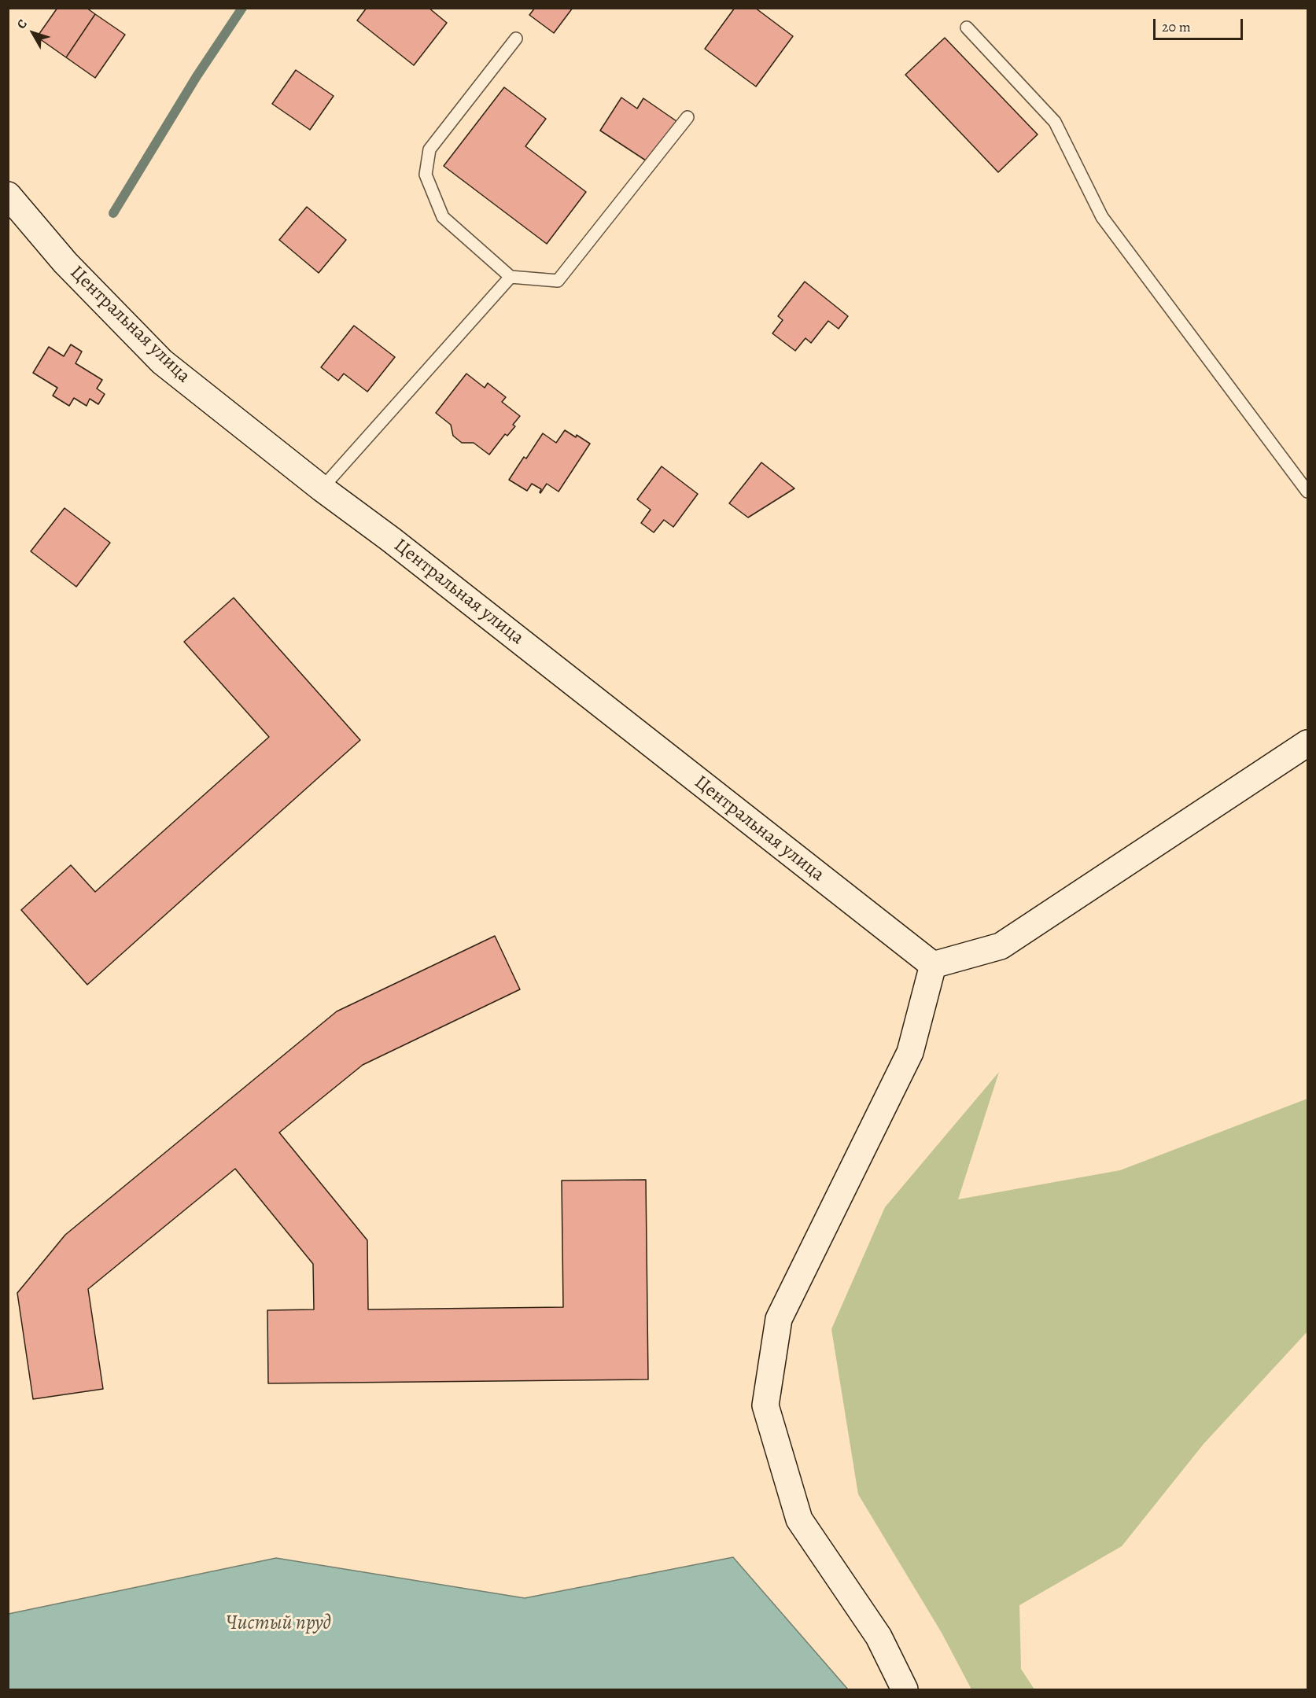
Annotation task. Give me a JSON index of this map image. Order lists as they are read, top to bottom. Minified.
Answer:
{"streets":{"main road":["Центральная улица"]},"water":["Чистый пруд"],"scale_bar":"20 m","north":"top left"}
